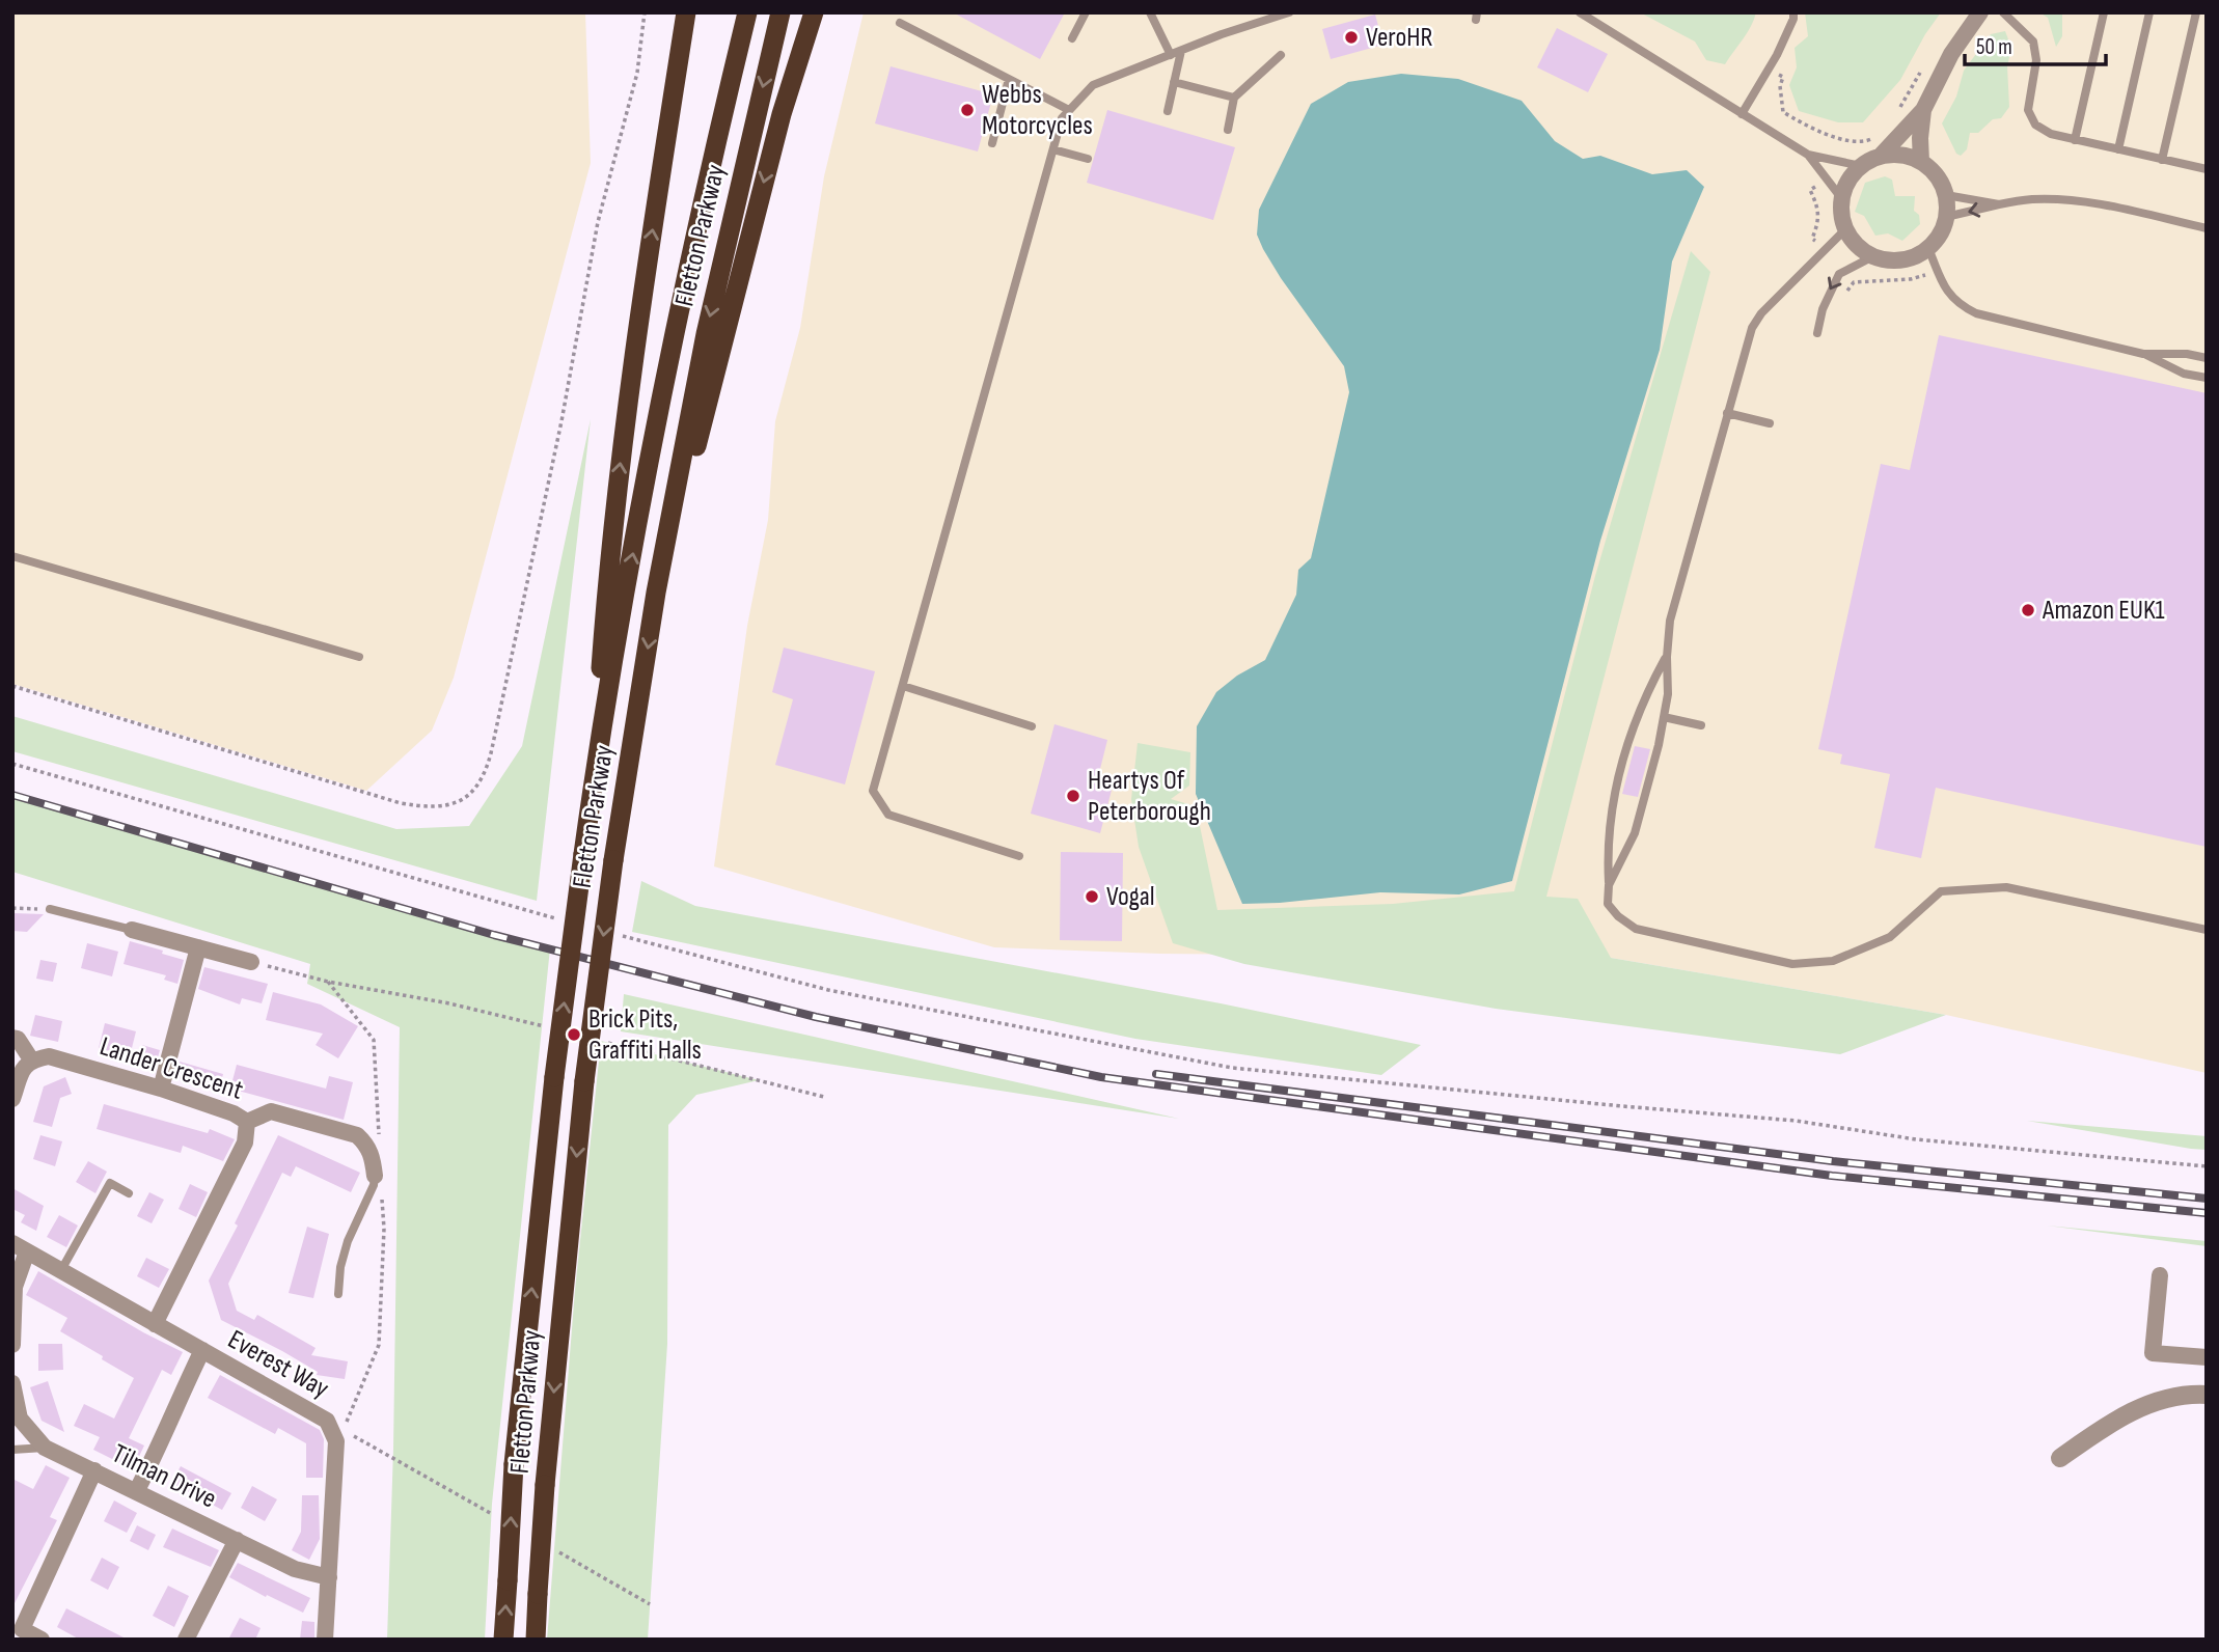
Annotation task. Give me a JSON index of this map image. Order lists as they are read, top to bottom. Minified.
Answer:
{"streets":{"highway":["Fletton Parkway"],"street":["Lander Crescent","Everest Way","Tilman Drive"]},"crossings":[["Lander Crescent","Everest Way"],["Everest Way","Tilman Drive"]],"places":["VeroHR","Webbs Motorcycles","Amazon EUK1","Heartys Of Peterborough","Vogal","Brick Pits, Graffiti Halls"],"scale_bar":"50 m"}
